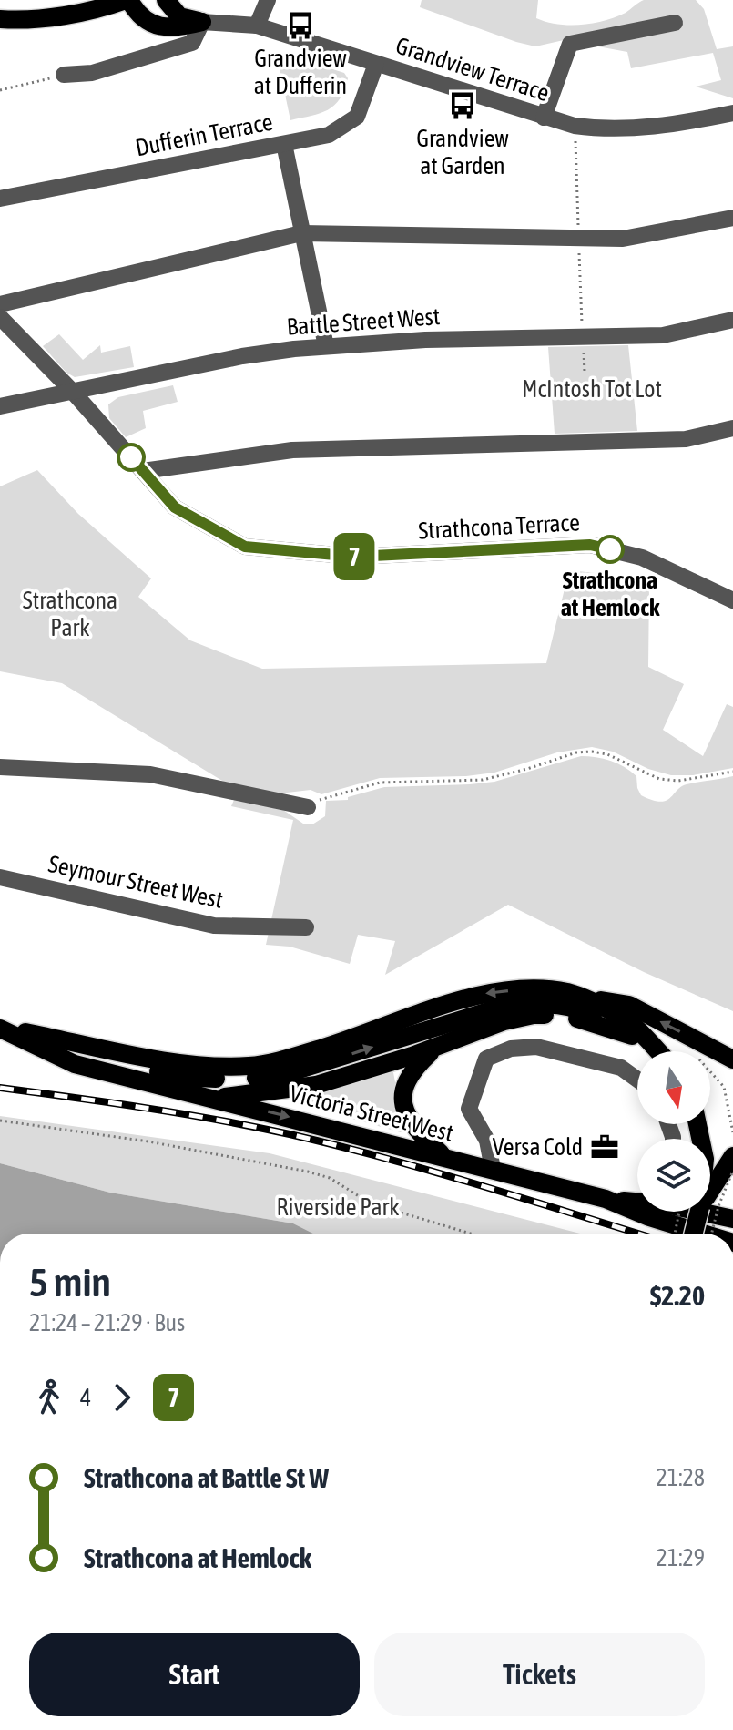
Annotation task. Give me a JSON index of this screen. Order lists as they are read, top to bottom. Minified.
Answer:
{"streets":{"main road":["Victoria Street West"],"street":["Grandview Terrace","Dufferin Terrace","Battle Street West","Strathcona Terrace","Seymour Street West"]},"crossings":[["Grandview Terrace","Dufferin Terrace"],["Battle Street West","Strathcona Terrace"]],"parks":["McIntosh Tot Lot","Strathcona Park","Riverside Park"],"places":{"bus stop":["Grandview at Dufferin","Grandview at Garden"],"other":["Strathcona at Hemlock"],"office":["Versa Cold"]},"lines":["bus line 7"],"north":"bottom","page":{"on_map":"7","heading":["5 min","21:24 – 21:29 · Bus","$2.20"],"legs":["4","7"],"list":[{"name":"Strathcona at Battle St W","value":"21:28"},{"name":"Strathcona at Hemlock","value":"21:29"}],"buttons":["Start","Tickets"]}}
